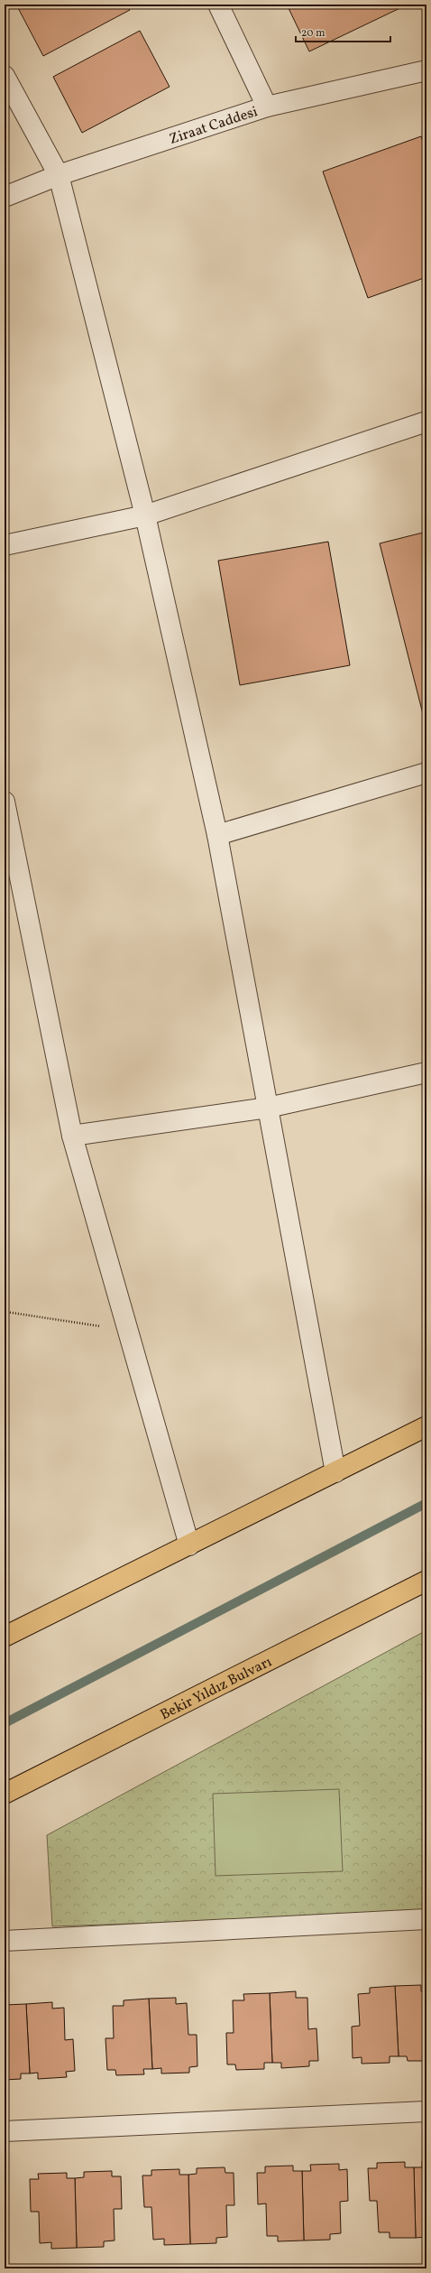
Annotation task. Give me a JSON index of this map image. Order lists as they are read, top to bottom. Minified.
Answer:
{"streets":{"main road":["Bekir Yıldız Bulvarı"],"street":["Ziraat Caddesi"]},"scale_bar":"20 m"}
